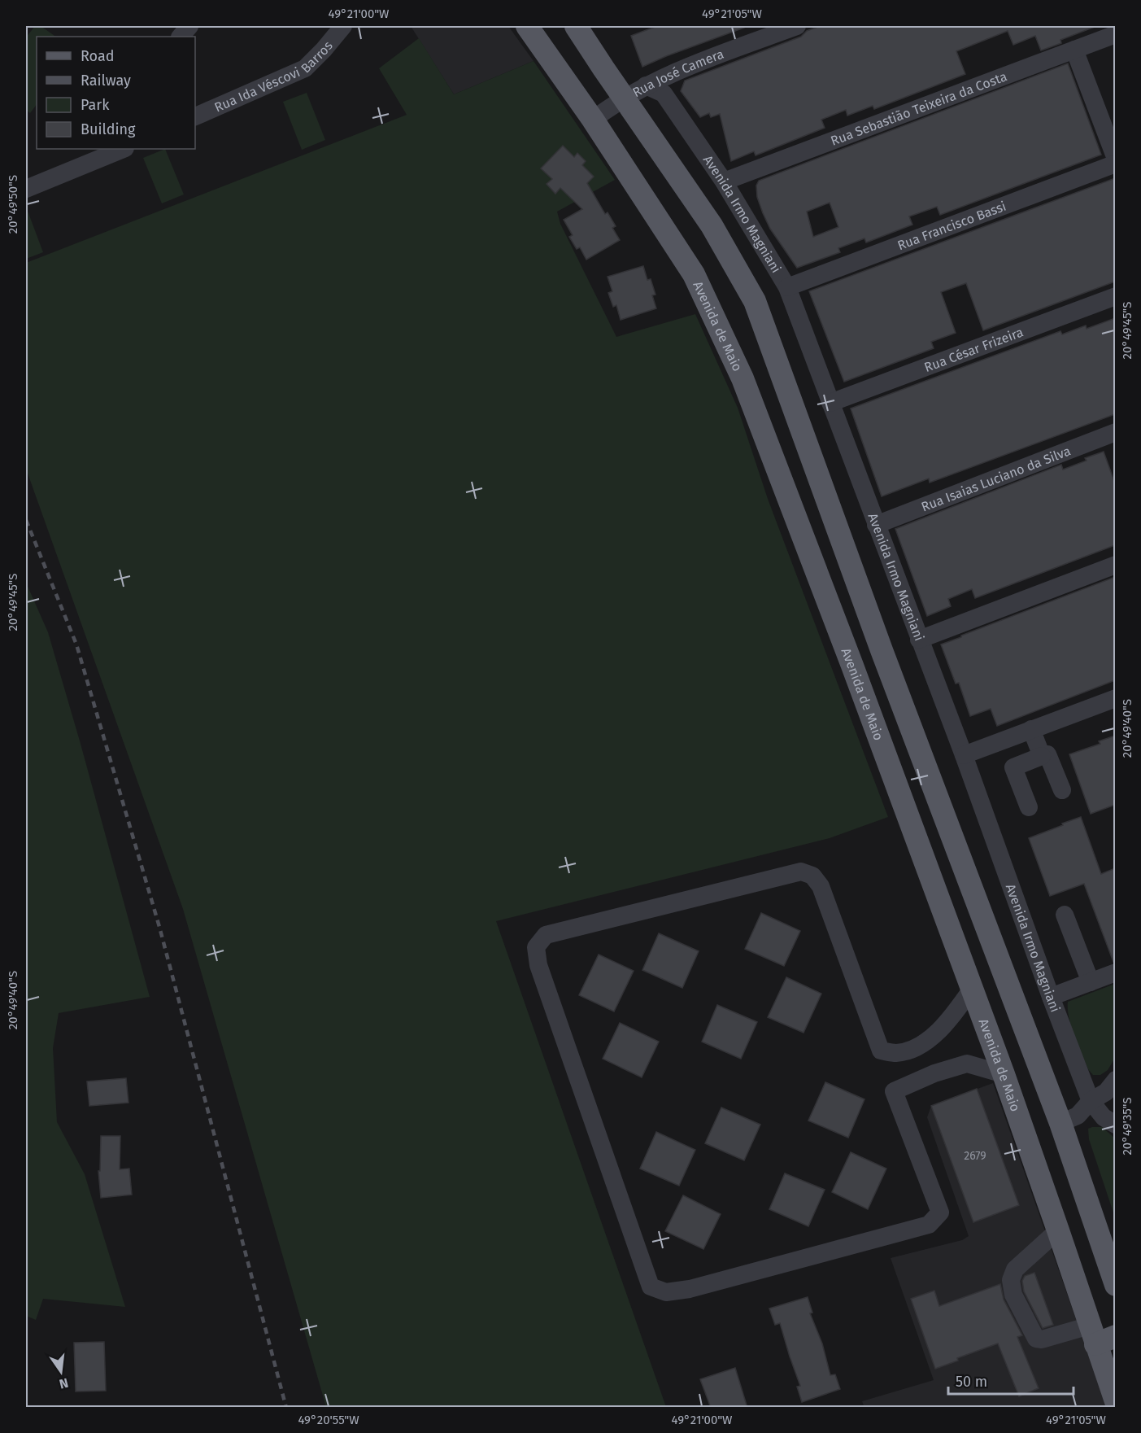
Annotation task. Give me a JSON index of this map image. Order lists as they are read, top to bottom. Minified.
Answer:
{"streets":{"main road":["Avenida de Maio"],"street":["Rua José Camera","Rua Ida Véscovi Barros","Rua Sebastião Teixeira da Costa","Avenida Irmo Magniani","Rua Francisco Bassi","Rua César Frizeira","Rua Isaias Luciano da Silva"]},"crossings":[["Rua José Camera","Avenida Irmo Magniani"],["Rua José Camera","Avenida de Maio"],["Rua Sebastião Teixeira da Costa","Avenida Irmo Magniani"],["Avenida Irmo Magniani","Rua Francisco Bassi"],["Avenida Irmo Magniani","Rua César Frizeira"],["Avenida Irmo Magniani","Rua Isaias Luciano da Silva"]],"house_numbers":["2679"],"legend":["Road","Railway","Park","Building"],"scale_bar":"50 m","north":"bottom","coordinates":["49°21'00\"W","49°21'05\"W","20°49'50\"S","20°49'45\"S","20°49'40\"S","20°49'35\"S","49°20'55\"W"]}
